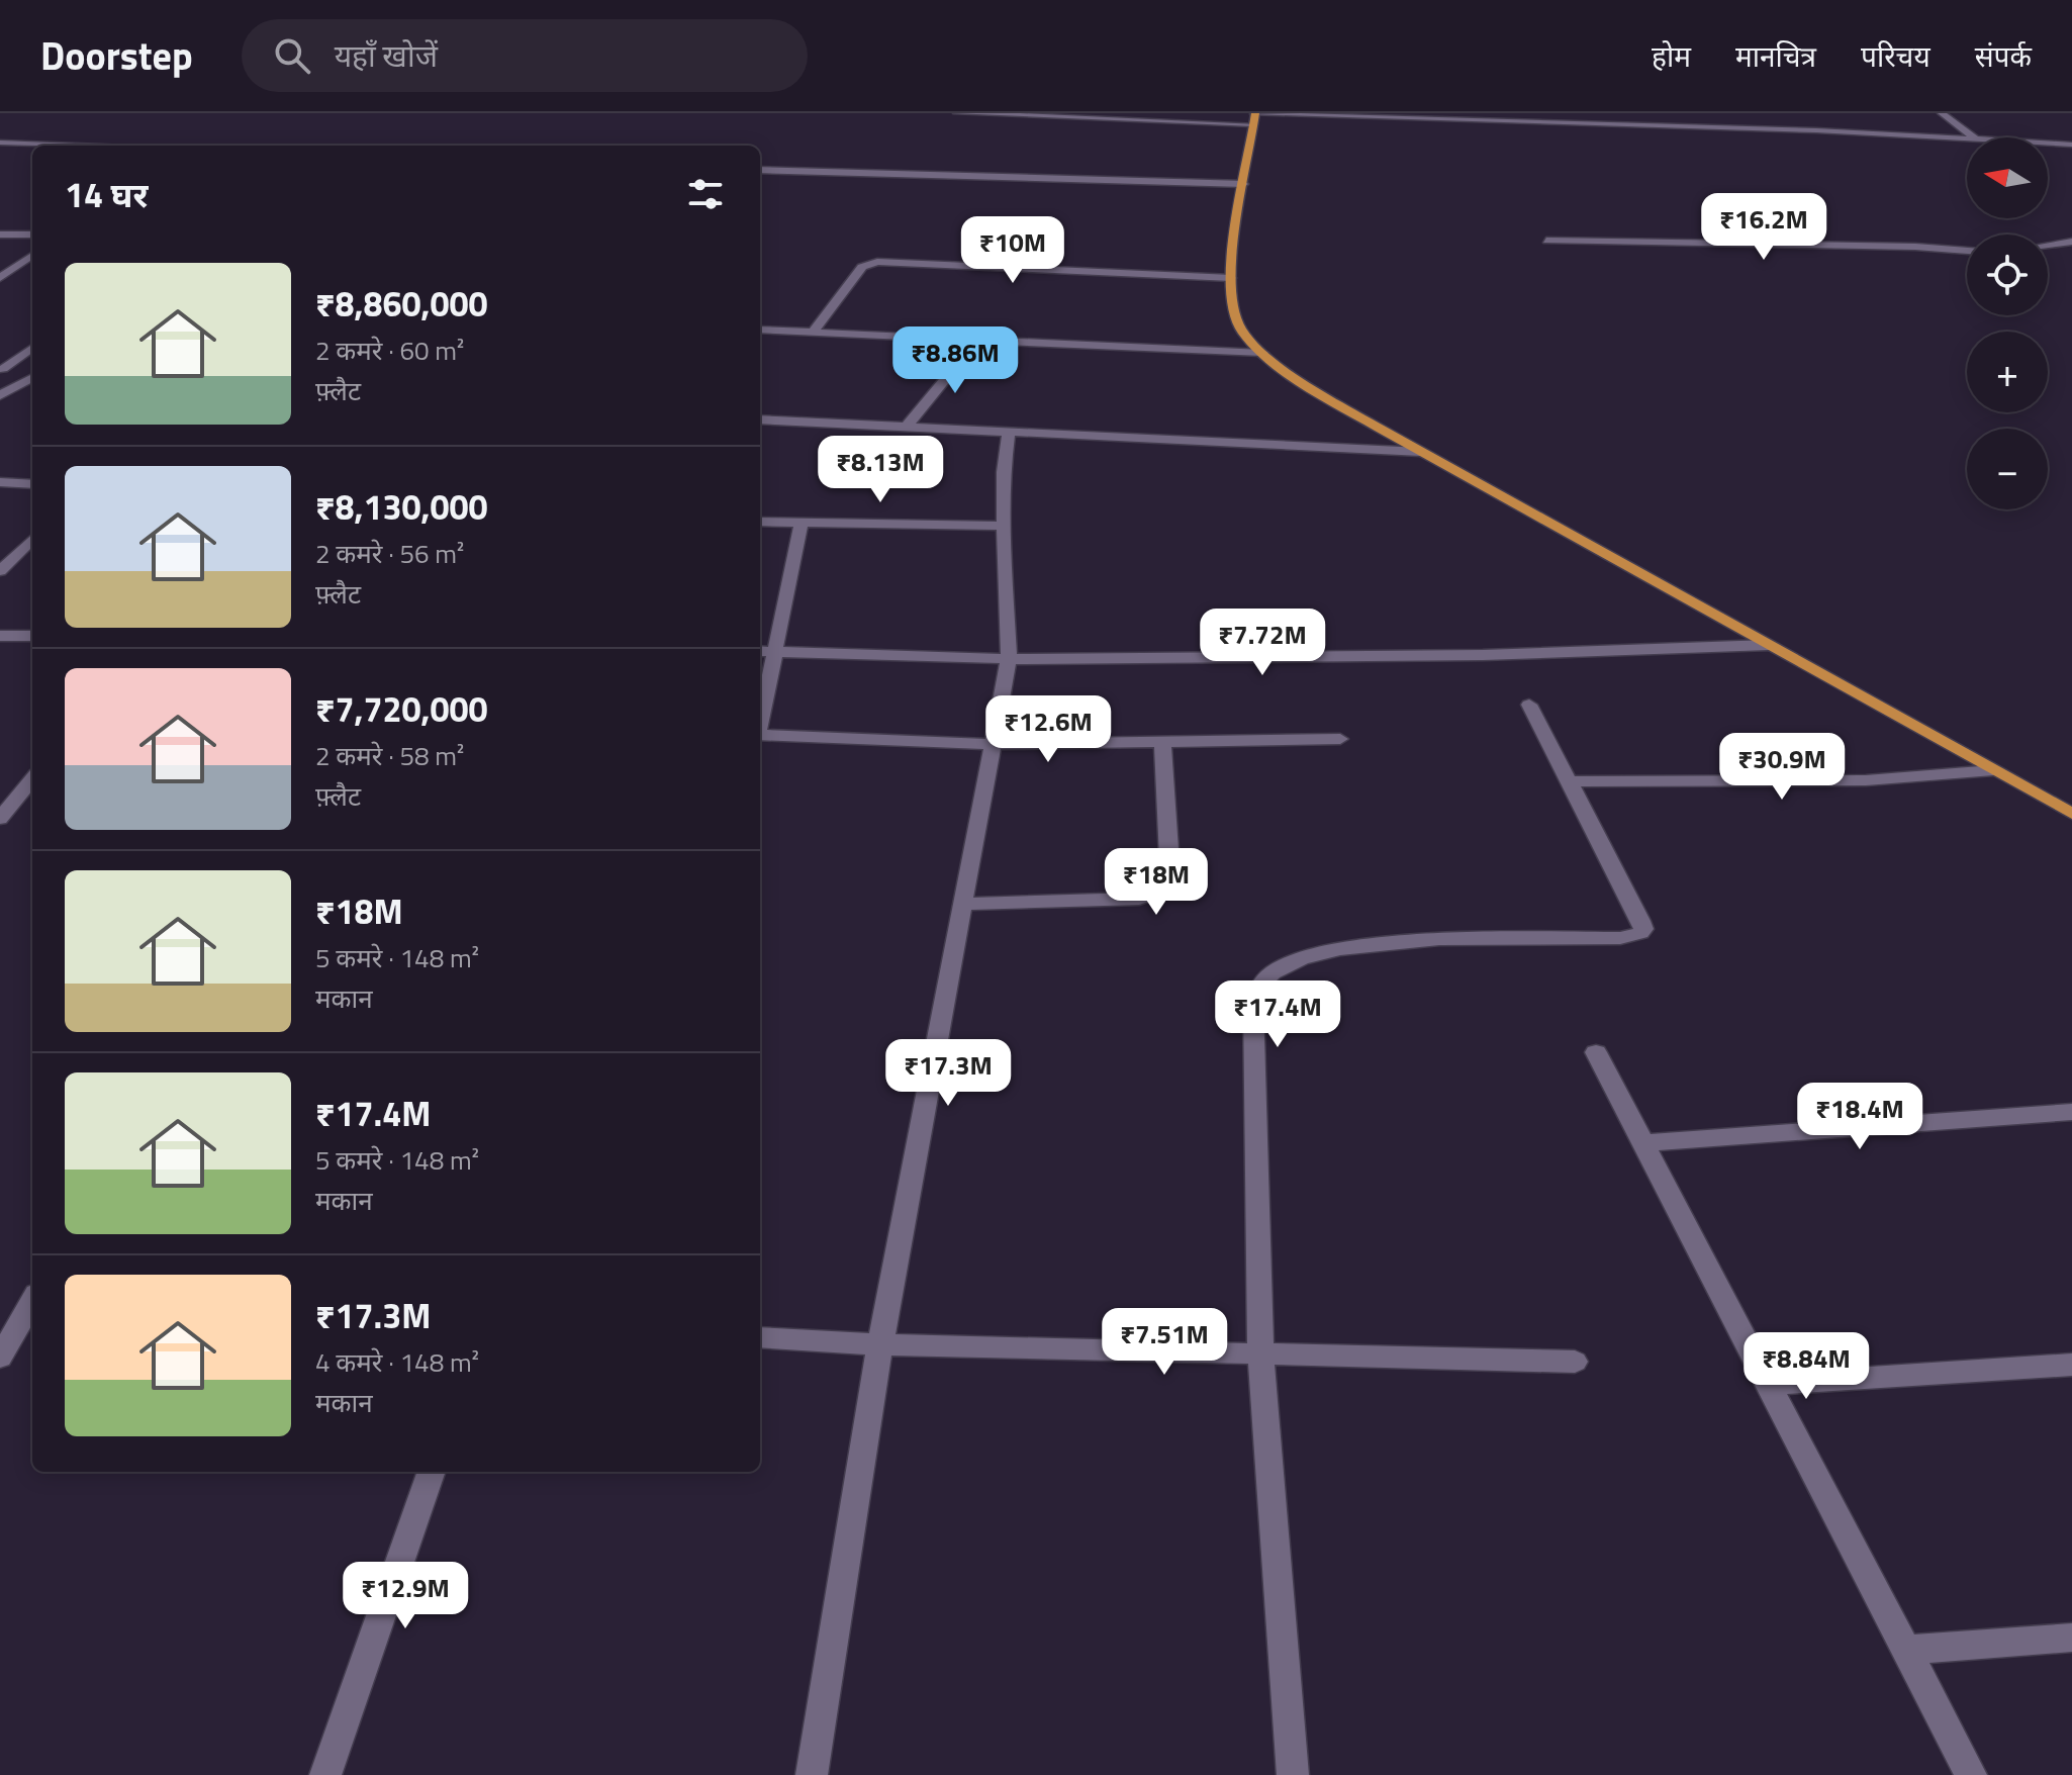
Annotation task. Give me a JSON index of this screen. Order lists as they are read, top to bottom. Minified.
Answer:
{"north":"left","page":{"header":"Doorstep","search":"यहाँ खोजें","nav":["होम","मानचित्र","परिचय","संपर्क"],"map_buttons":["+","−"],"heading":"14 घर","price":["₹16.2M","₹10M","₹8.86M","₹8.13M","₹7.72M","₹12.6M","₹30.9M","₹18M","₹17.4M","₹17.3M","₹18.4M","₹7.51M","₹8.84M","₹12.9M"],"list":[{"name":"₹8,860,000","note":"2 कमरे · 60 m² · फ़्लैट"},{"name":"₹8,130,000","note":"2 कमरे · 56 m² · फ़्लैट"},{"name":"₹7,720,000","note":"2 कमरे · 58 m² · फ़्लैट"},{"name":"₹18M","note":"5 कमरे · 148 m² · मकान"},{"name":"₹17.4M","note":"5 कमरे · 148 m² · मकान"},{"name":"₹17.3M","note":"4 कमरे · 148 m² · मकान"}]}}
